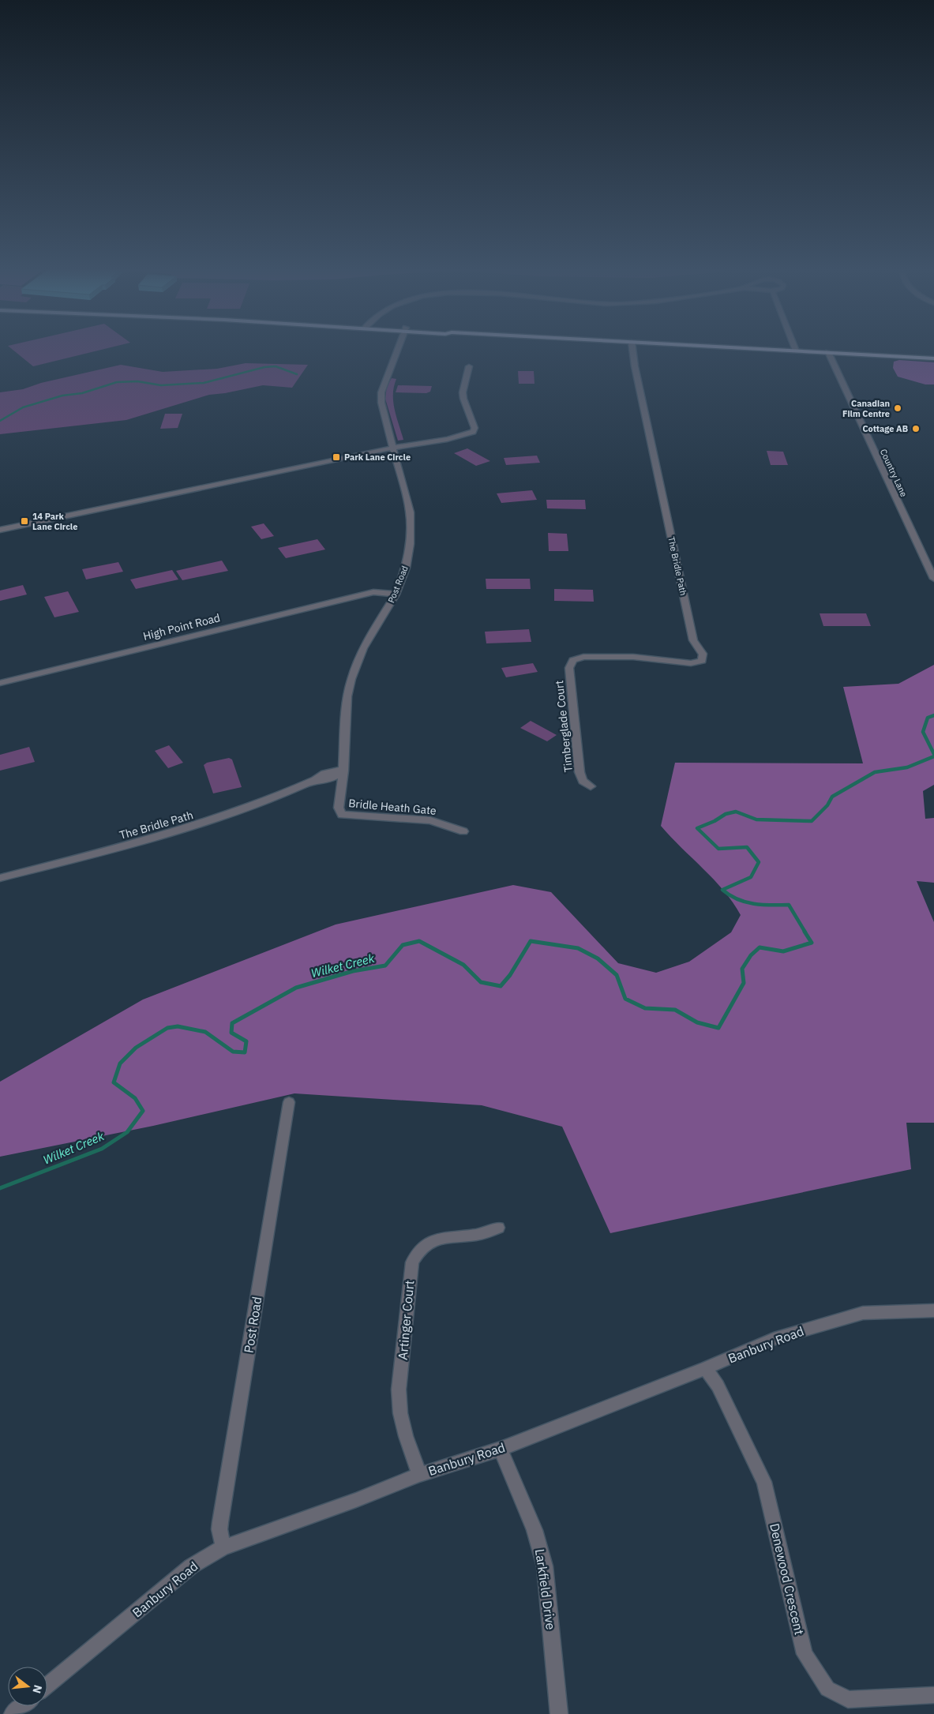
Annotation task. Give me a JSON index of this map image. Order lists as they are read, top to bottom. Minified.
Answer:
{"streets":{"street":["Country Lane","The Bridle Path","Post Road","High Point Road","Timberglade Court","Bridle Heath Gate","Artinger Court","Banbury Road","Denewood Crescent","Larkfield Drive"]},"crossings":[["The Bridle Path","Post Road"],["The Bridle Path","Timberglade Court"],["Post Road","High Point Road"],["Post Road","Bridle Heath Gate"],["Post Road","Banbury Road"],["Artinger Court","Banbury Road"],["Banbury Road","Denewood Crescent"],["Banbury Road","Larkfield Drive"]],"water":["Wilket Creek"],"places":{"other":["Canadian Film Centre","Cottage AB"],"transit":["Park Lane Circle","14 Park Lane Circle"]},"north":"right"}
